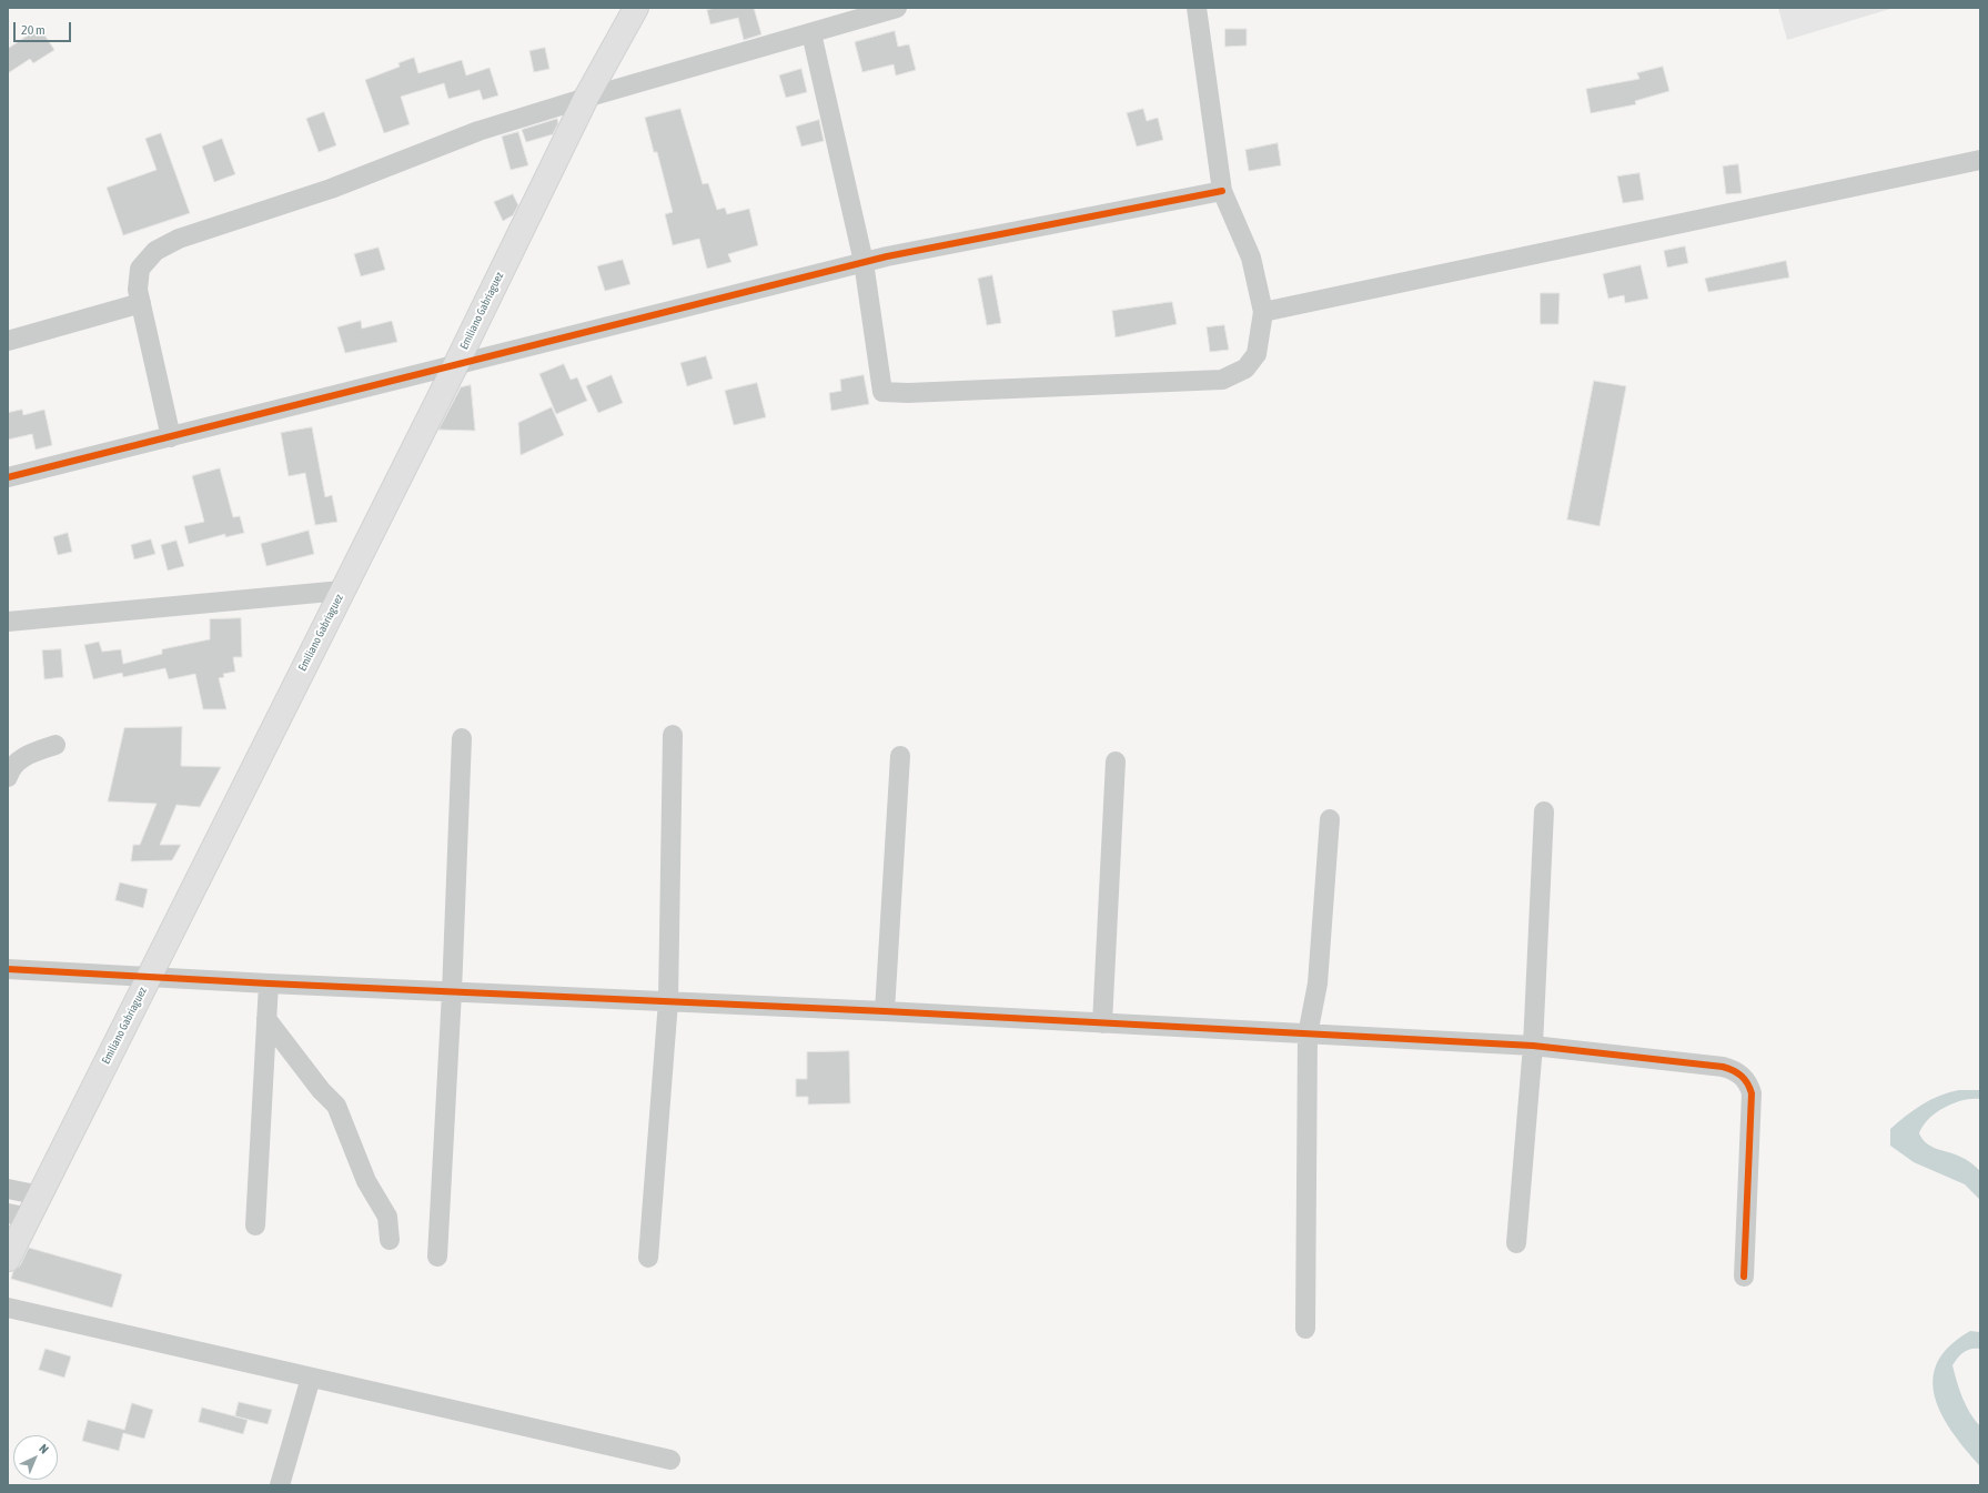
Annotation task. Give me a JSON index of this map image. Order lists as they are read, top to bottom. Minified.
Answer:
{"streets":{"main road":["Emiliano Gabriaguez"]},"scale_bar":"20 m","north":"top right"}
